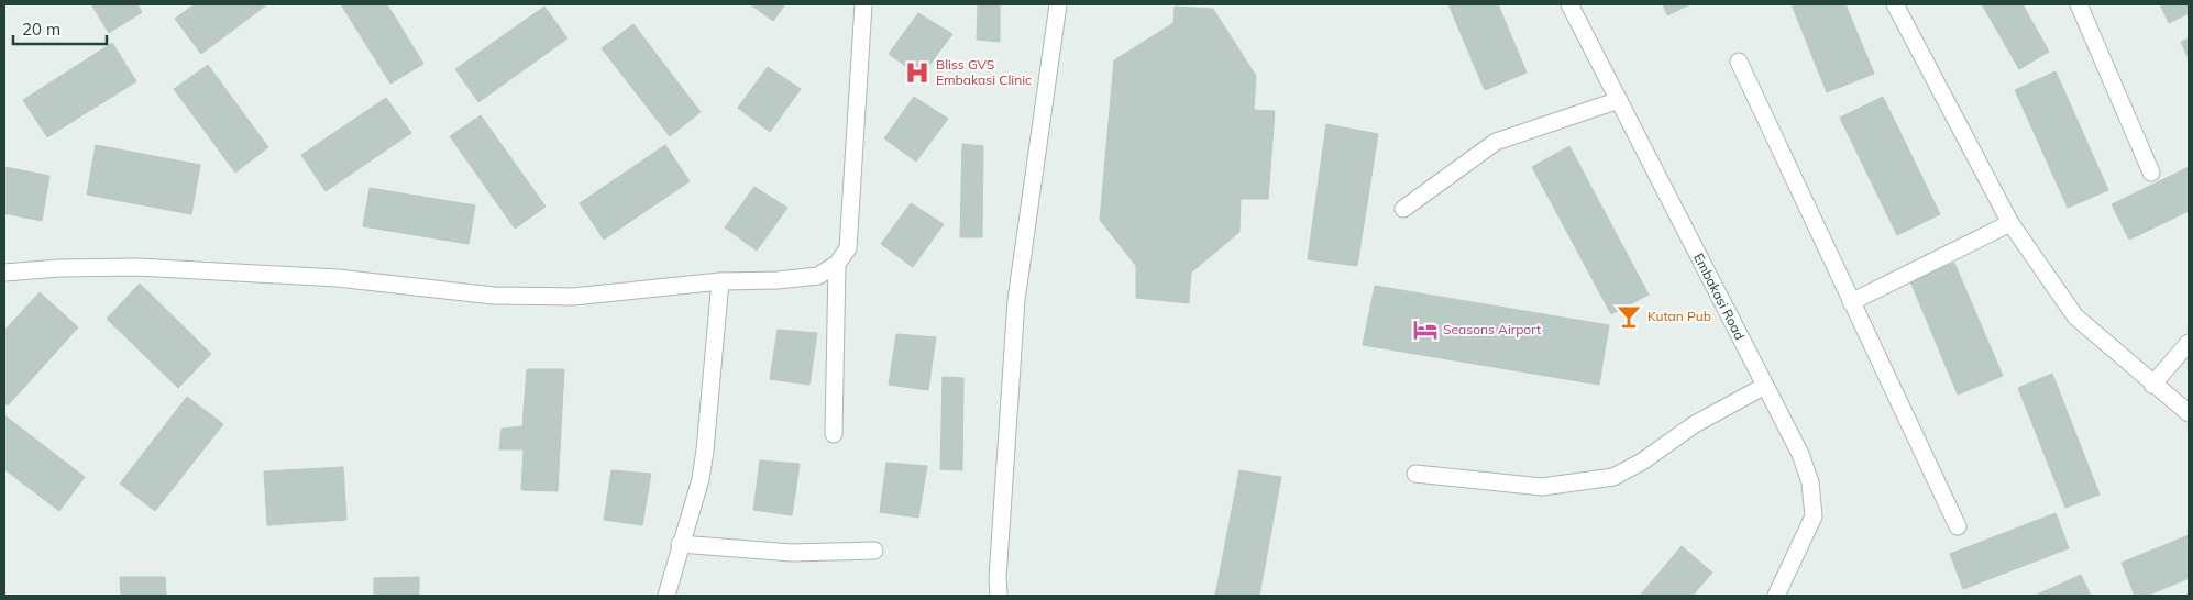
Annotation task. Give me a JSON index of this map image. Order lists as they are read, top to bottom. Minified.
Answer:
{"streets":{"street":["Embakasi Road"]},"places":{"hospital":["Bliss GVS Embakasi Clinic"],"bar":["Kutan Pub"],"hotel":["Seasons Airport"]},"scale_bar":"20 m"}
